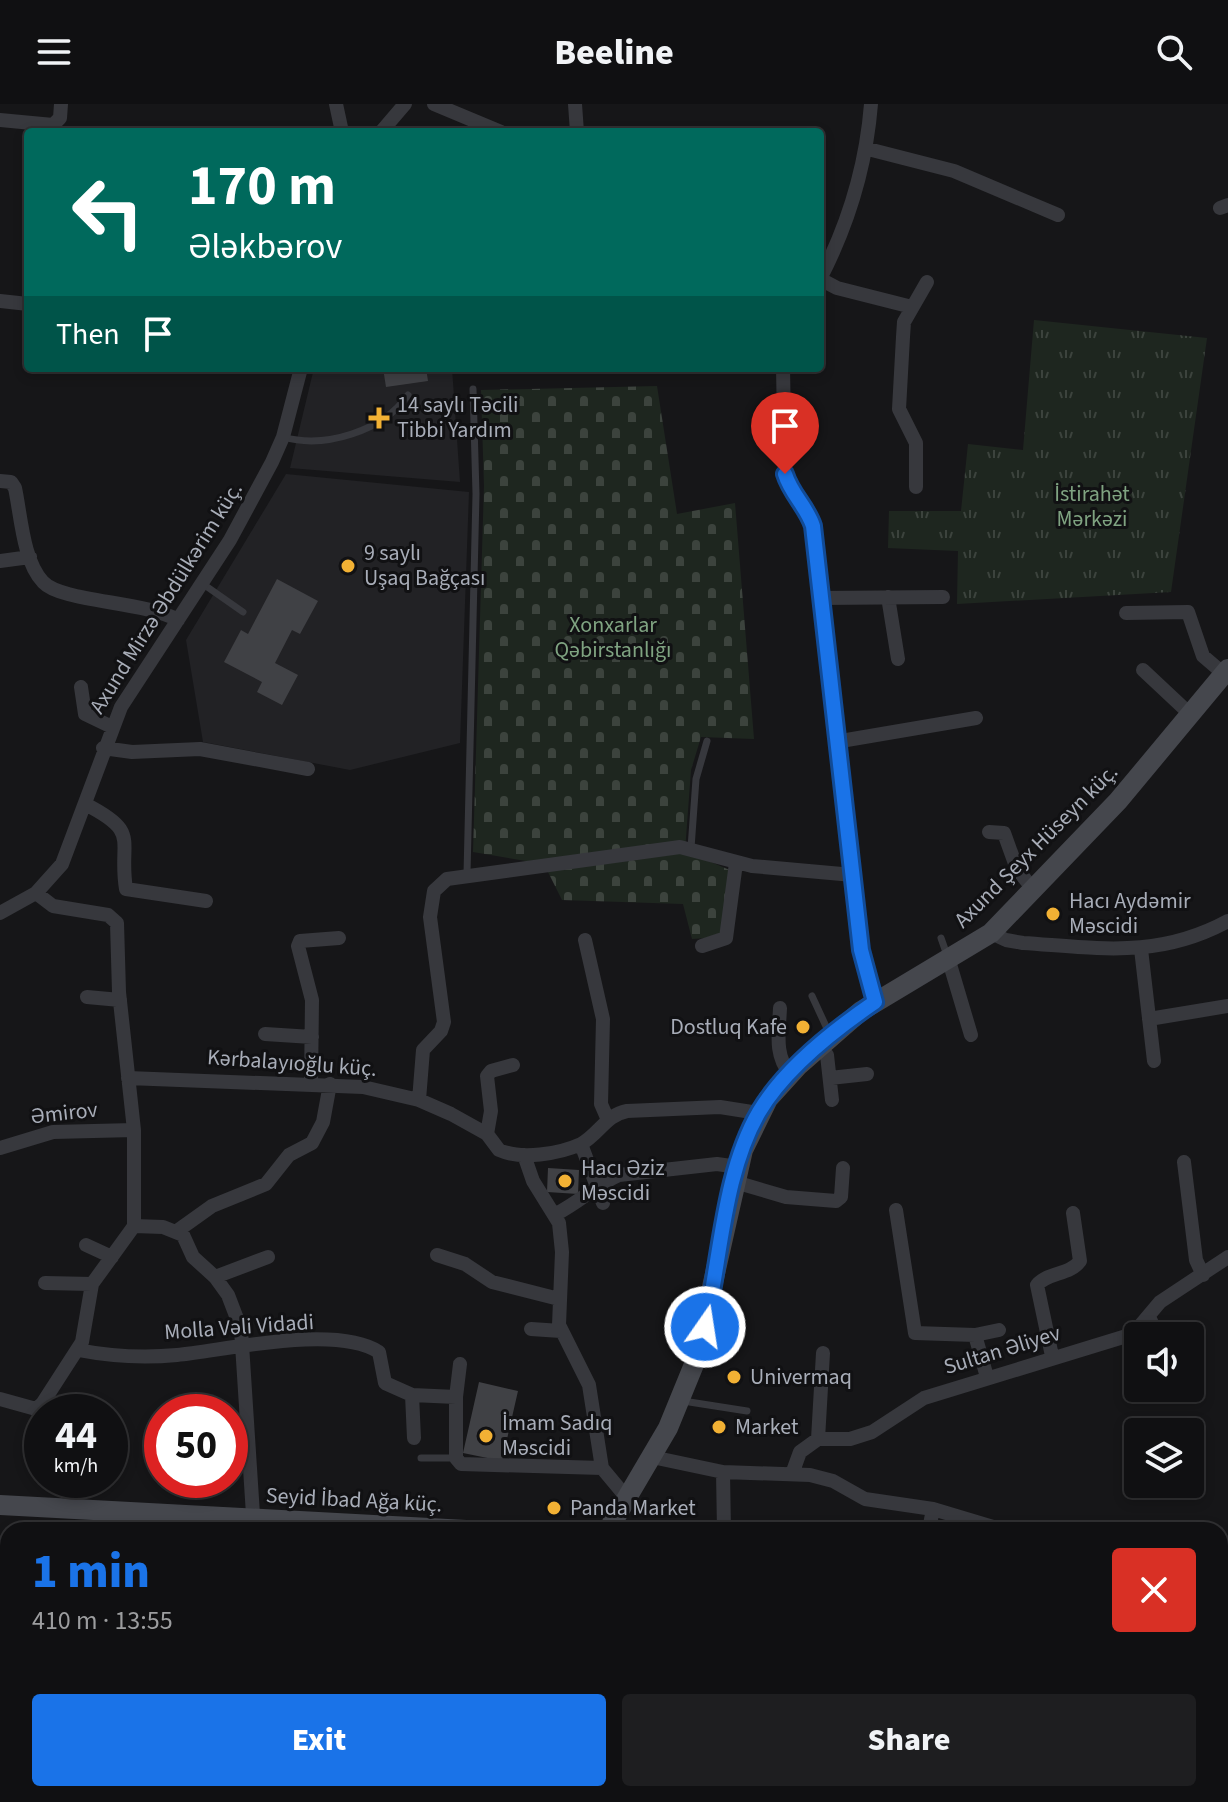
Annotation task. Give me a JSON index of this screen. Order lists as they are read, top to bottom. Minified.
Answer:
{"streets":{"main road":["Axund Şeyx Hüseyn küç.","Seyid İbad Ağa küç."],"street":["Axund Mirzə Əbdülkərim küç.","Kərbalayıoğlu küç.","Əmirov","Molla Vəli Vidadi","Sultan Əliyev"]},"parks":["İstirahət Mərkəzi","Xonxarlar Qəbirstanlığı"],"places":{"health":["14 saylı Təcili Tibbi Yardım"],"other":["9 saylı Uşaq Bağçası","Hacı Aydəmir Məscidi","Dostluq Kafe","Hacı Əziz Məscidi","Univermaq","Market","İmam Sadıq Məscidi","Panda Market"]},"page":{"header":"Beeline","turn":["170 m","Ələkbərov"],"then":"Then","speed":"44 km/h","limit":"50","heading":["1 min","410 m · 13:55"],"buttons":["Exit","Share"]}}
